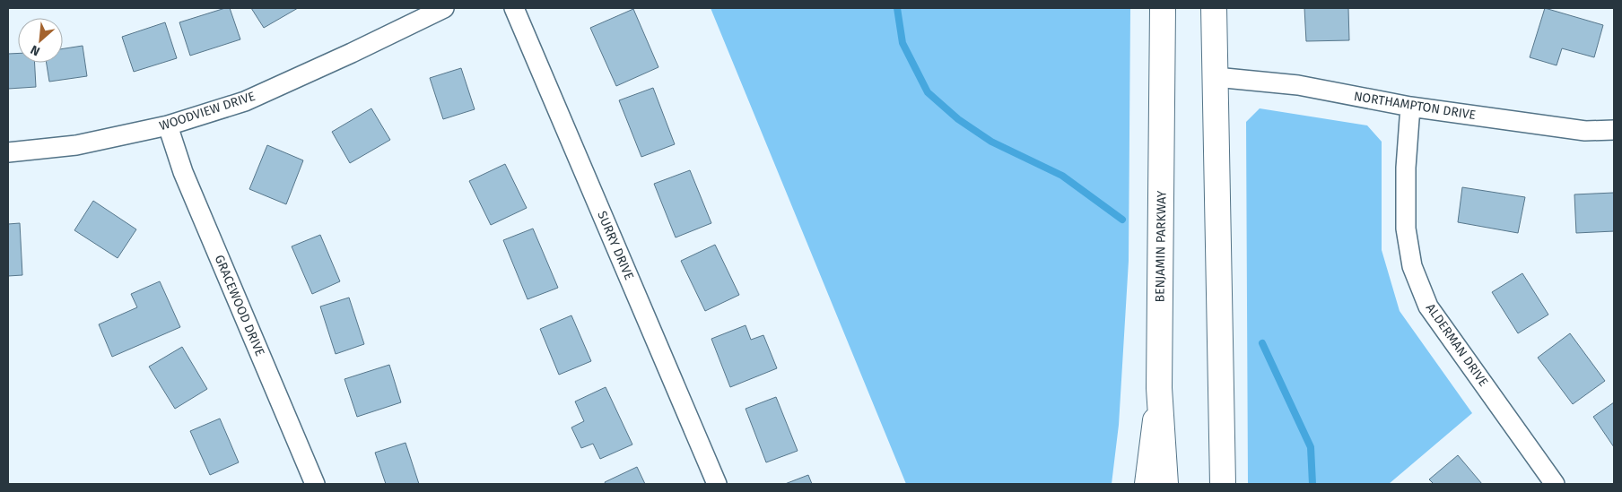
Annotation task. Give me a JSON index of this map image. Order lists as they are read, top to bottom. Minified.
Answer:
{"streets":{"main road":["BENJAMIN PARKWAY"],"street":["NORTHAMPTON DRIVE","WOODVIEW DRIVE","SURRY DRIVE","GRACEWOOD DRIVE","ALDERMAN DRIVE"]},"crossings":[["NORTHAMPTON DRIVE","ALDERMAN DRIVE"],["WOODVIEW DRIVE","GRACEWOOD DRIVE"]],"north":"bottom left"}
